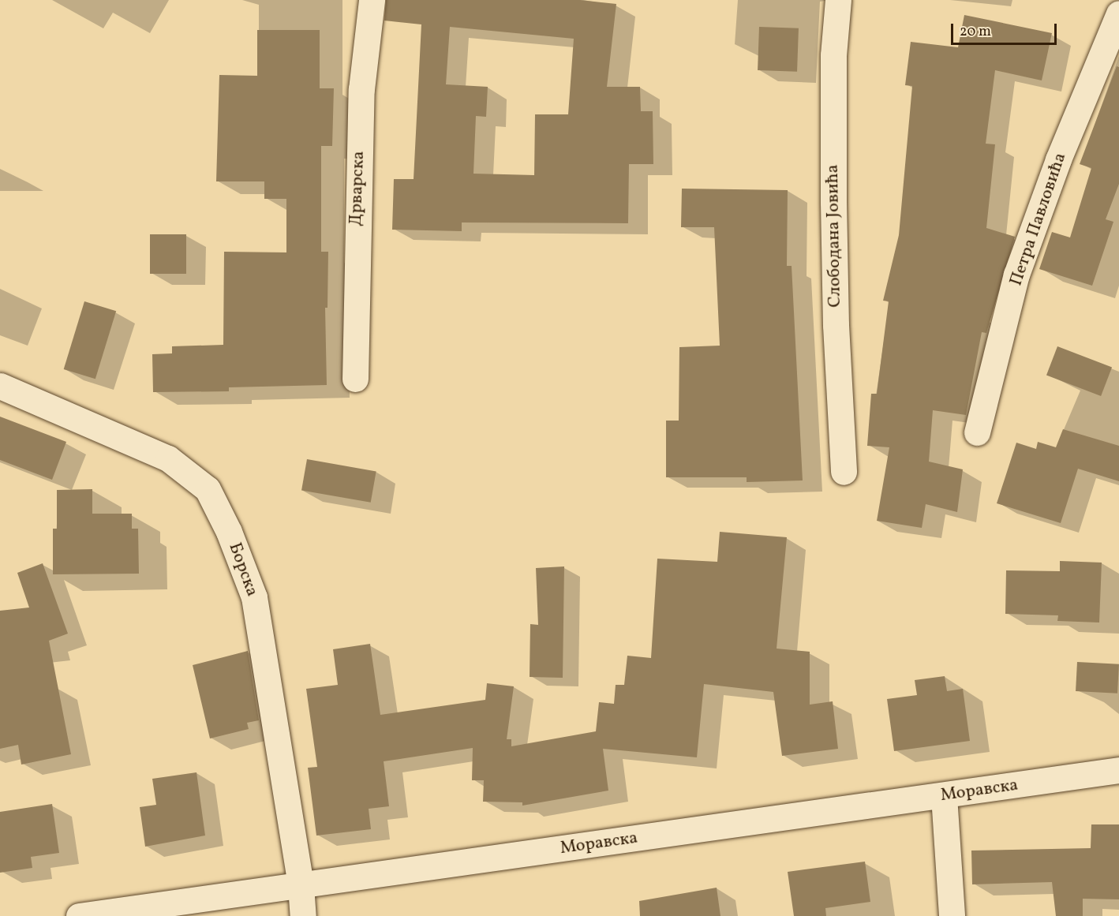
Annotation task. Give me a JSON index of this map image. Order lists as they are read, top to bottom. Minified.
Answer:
{"streets":{"street":["Дрварска","Петра Павловића","Слободана Јовића","Борска","Моравска"]},"crossings":[["Борска","Моравска"]],"scale_bar":"20 m"}
